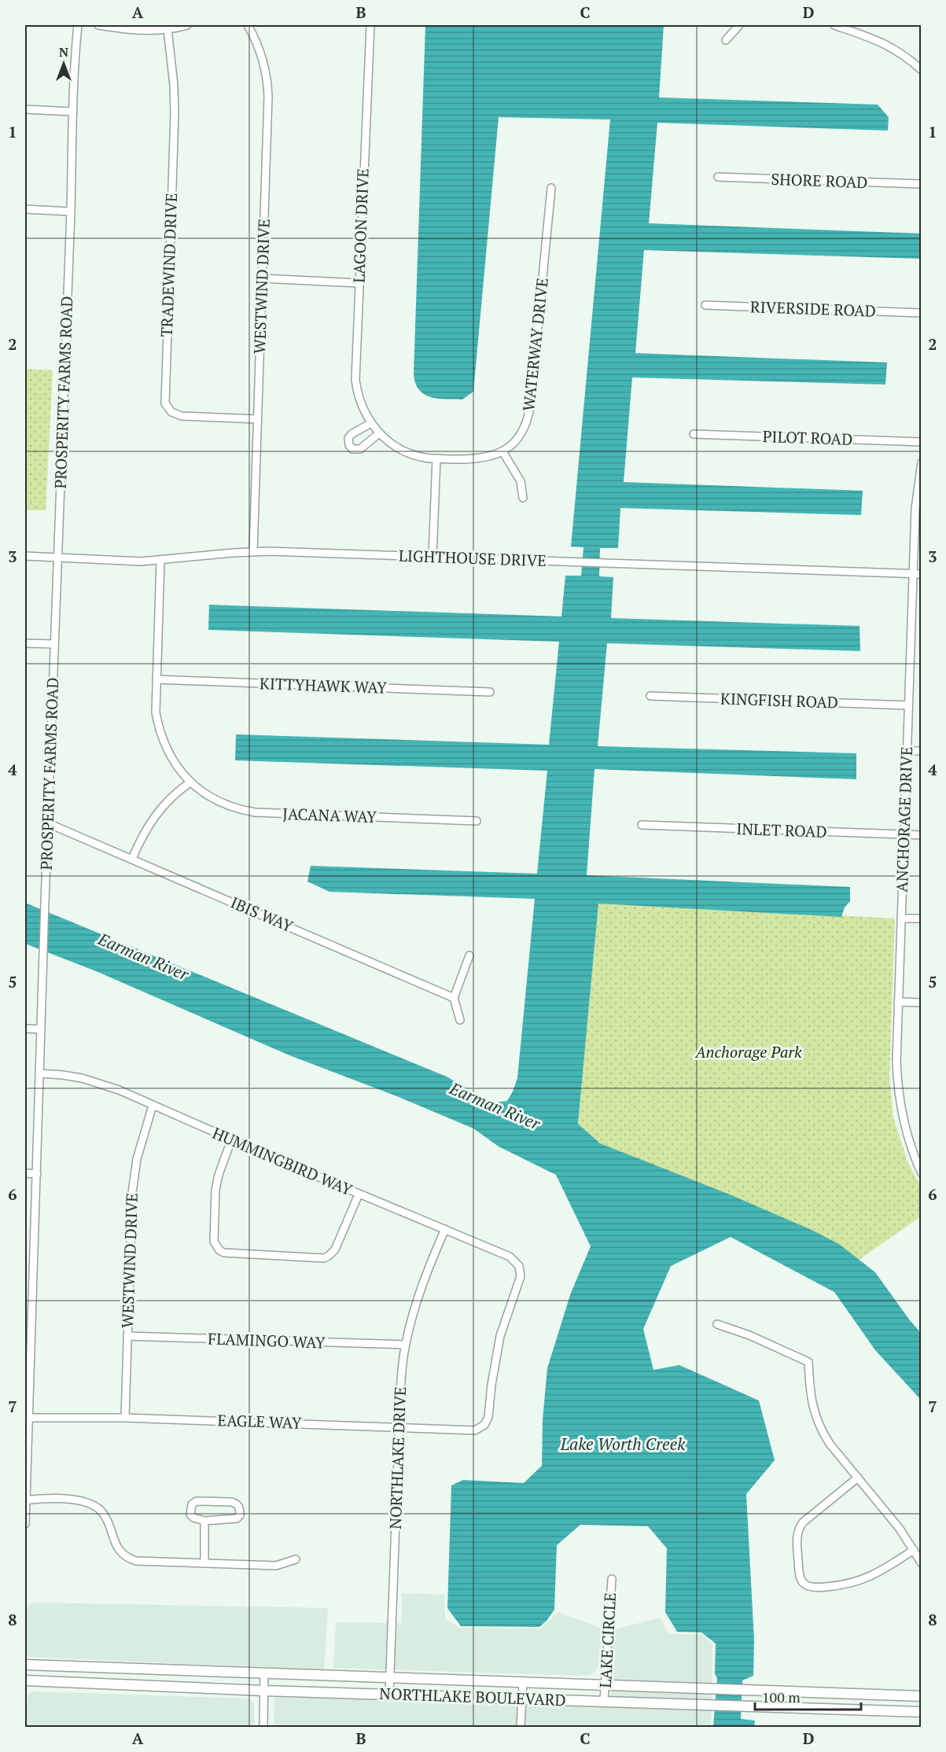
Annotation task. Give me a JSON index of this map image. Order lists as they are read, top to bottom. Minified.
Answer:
{"streets":{"main road":["NORTHLAKE BOULEVARD"],"street":["SHORE ROAD","LAGOON DRIVE","TRADEWIND DRIVE","WESTWIND DRIVE","RIVERSIDE ROAD","WATERWAY DRIVE","PROSPERITY FARMS ROAD","PILOT ROAD","LIGHTHOUSE DRIVE","KITTYHAWK WAY","KINGFISH ROAD","JACANA WAY","ANCHORAGE DRIVE","INLET ROAD","IBIS WAY","HUMMINGBIRD WAY","FLAMINGO WAY","EAGLE WAY","NORTHLAKE DRIVE","LAKE CIRCLE"]},"crossings":[["LAGOON DRIVE","WATERWAY DRIVE"],["TRADEWIND DRIVE","WESTWIND DRIVE"],["WESTWIND DRIVE","LIGHTHOUSE DRIVE"],["WESTWIND DRIVE","HUMMINGBIRD WAY"],["WESTWIND DRIVE","FLAMINGO WAY"],["WESTWIND DRIVE","EAGLE WAY"],["PROSPERITY FARMS ROAD","LIGHTHOUSE DRIVE"],["PROSPERITY FARMS ROAD","IBIS WAY"],["PROSPERITY FARMS ROAD","HUMMINGBIRD WAY"],["PROSPERITY FARMS ROAD","EAGLE WAY"],["LIGHTHOUSE DRIVE","ANCHORAGE DRIVE"],["KINGFISH ROAD","ANCHORAGE DRIVE"],["ANCHORAGE DRIVE","INLET ROAD"],["HUMMINGBIRD WAY","EAGLE WAY"],["HUMMINGBIRD WAY","NORTHLAKE DRIVE"],["FLAMINGO WAY","NORTHLAKE DRIVE"],["EAGLE WAY","NORTHLAKE DRIVE"],["NORTHLAKE DRIVE","NORTHLAKE BOULEVARD"],["LAKE CIRCLE","NORTHLAKE BOULEVARD"]],"water":["Earman River","Lake Worth Creek"],"parks":["Anchorage Park"],"scale_bar":"100 m","north":"top","grid":{"columns":["A","B","C","D"],"rows":["1","2","3","4","5","6","7","8"]}}
